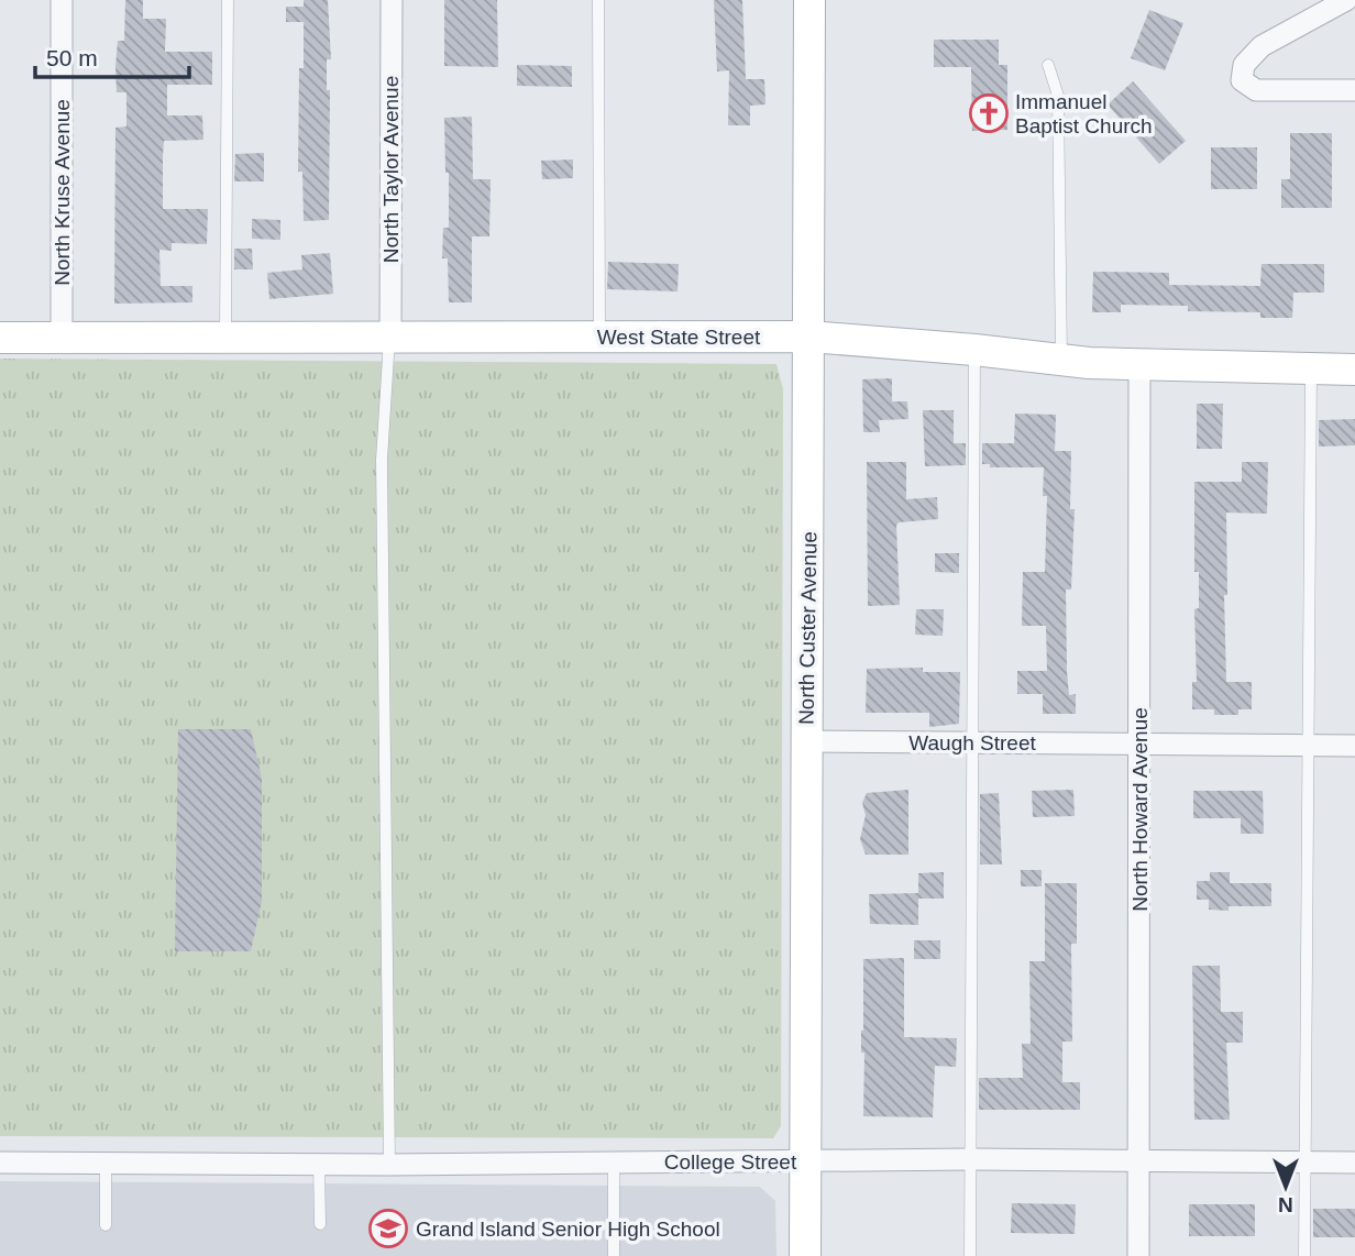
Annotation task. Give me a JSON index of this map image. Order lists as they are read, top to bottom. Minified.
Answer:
{"streets":{"street":["North Taylor Avenue","North Kruse Avenue","West State Street","North Custer Avenue","Waugh Street","North Howard Avenue","College Street"]},"crossings":[["North Taylor Avenue","West State Street"],["North Kruse Avenue","West State Street"],["West State Street","North Custer Avenue"],["West State Street","North Howard Avenue"],["North Custer Avenue","Waugh Street"],["North Custer Avenue","College Street"],["Waugh Street","North Howard Avenue"],["North Howard Avenue","College Street"]],"places":{"church":["Immanuel Baptist Church"],"school or university":["Grand Island Senior High School"]},"scale_bar":"50 m","north":"bottom"}
